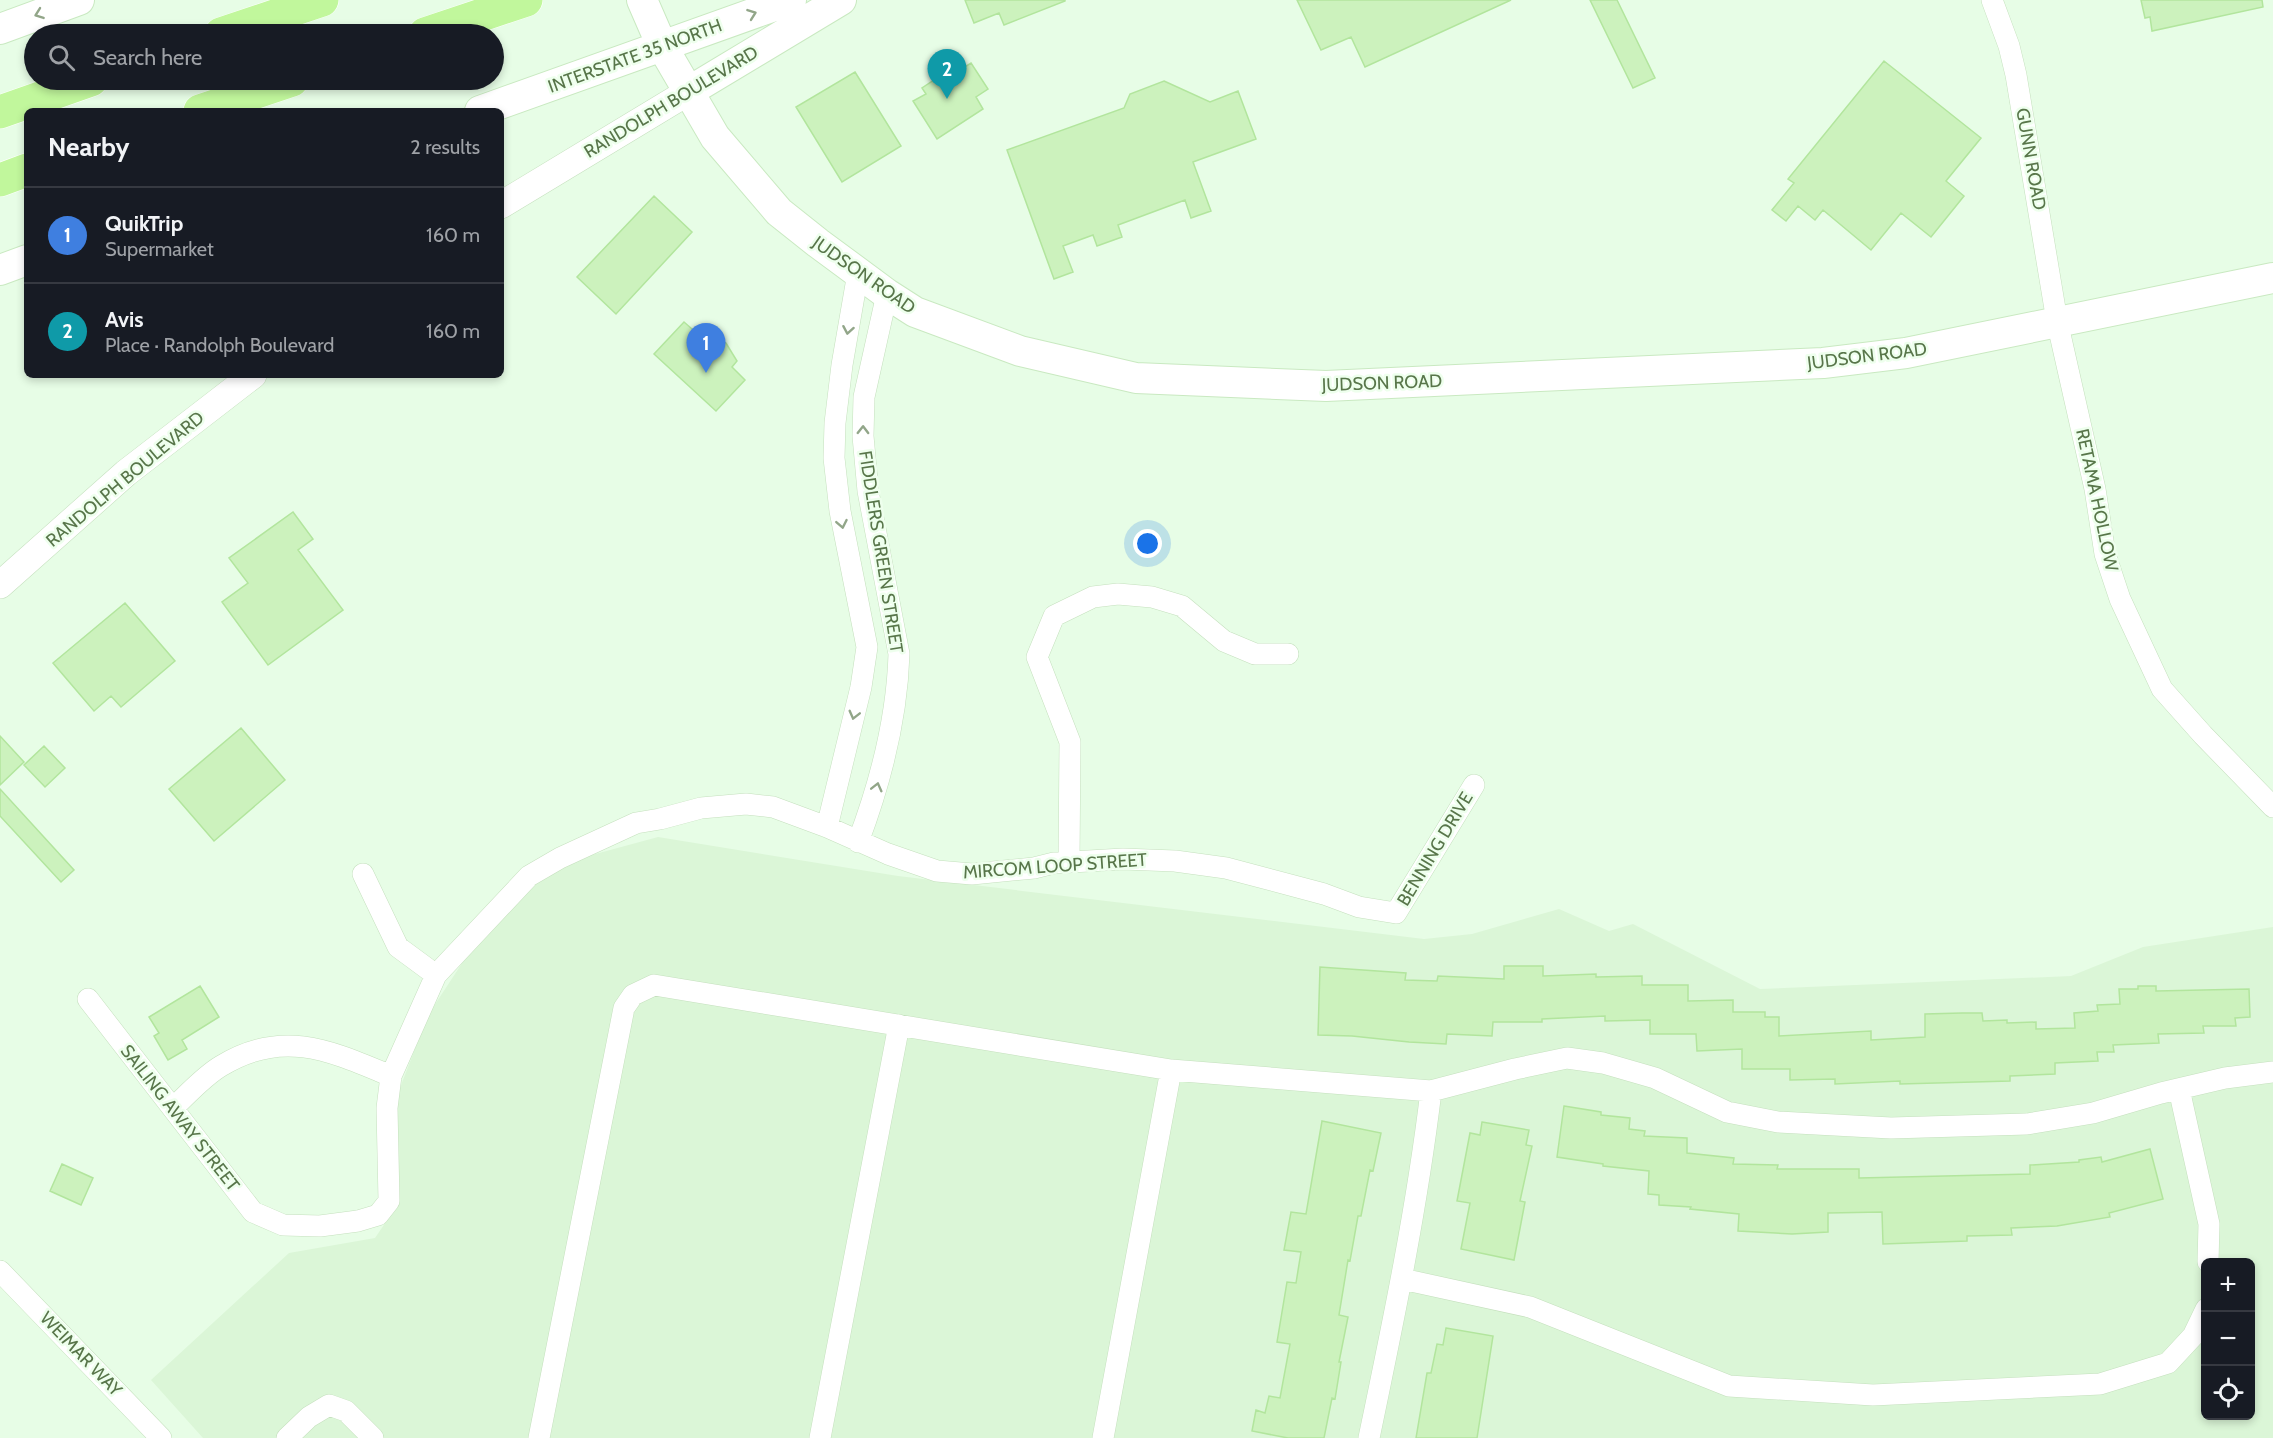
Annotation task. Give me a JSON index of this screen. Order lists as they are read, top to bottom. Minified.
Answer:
{"streets":{"main road":["INTERSTATE 35 NORTH","RANDOLPH BOULEVARD","JUDSON ROAD"],"street":["GUNN ROAD","RETAMA HOLLOW","FIDDLERS GREEN STREET","BENNING DRIVE","MIRCOM LOOP STREET","SAILING AWAY STREET","WEIMAR WAY"]},"crossings":[["INTERSTATE 35 NORTH","JUDSON ROAD"],["RANDOLPH BOULEVARD","JUDSON ROAD"],["GUNN ROAD","JUDSON ROAD"],["GUNN ROAD","RETAMA HOLLOW"],["JUDSON ROAD","RETAMA HOLLOW"],["JUDSON ROAD","FIDDLERS GREEN STREET"],["FIDDLERS GREEN STREET","MIRCOM LOOP STREET"],["BENNING DRIVE","MIRCOM LOOP STREET"],["MIRCOM LOOP STREET","SAILING AWAY STREET"]],"one_way":["INTERSTATE 35 NORTH"],"page":{"search":"Search here","pins":["2","1"],"heading":["Nearby","2 results"],"list":[{"mark":"1","name":"QuikTrip","note":"Supermarket","value":"160 m"},{"mark":"2","name":"Avis","note":"Place · Randolph Boulevard","value":"160 m"}],"map_buttons":["+","−"]}}
